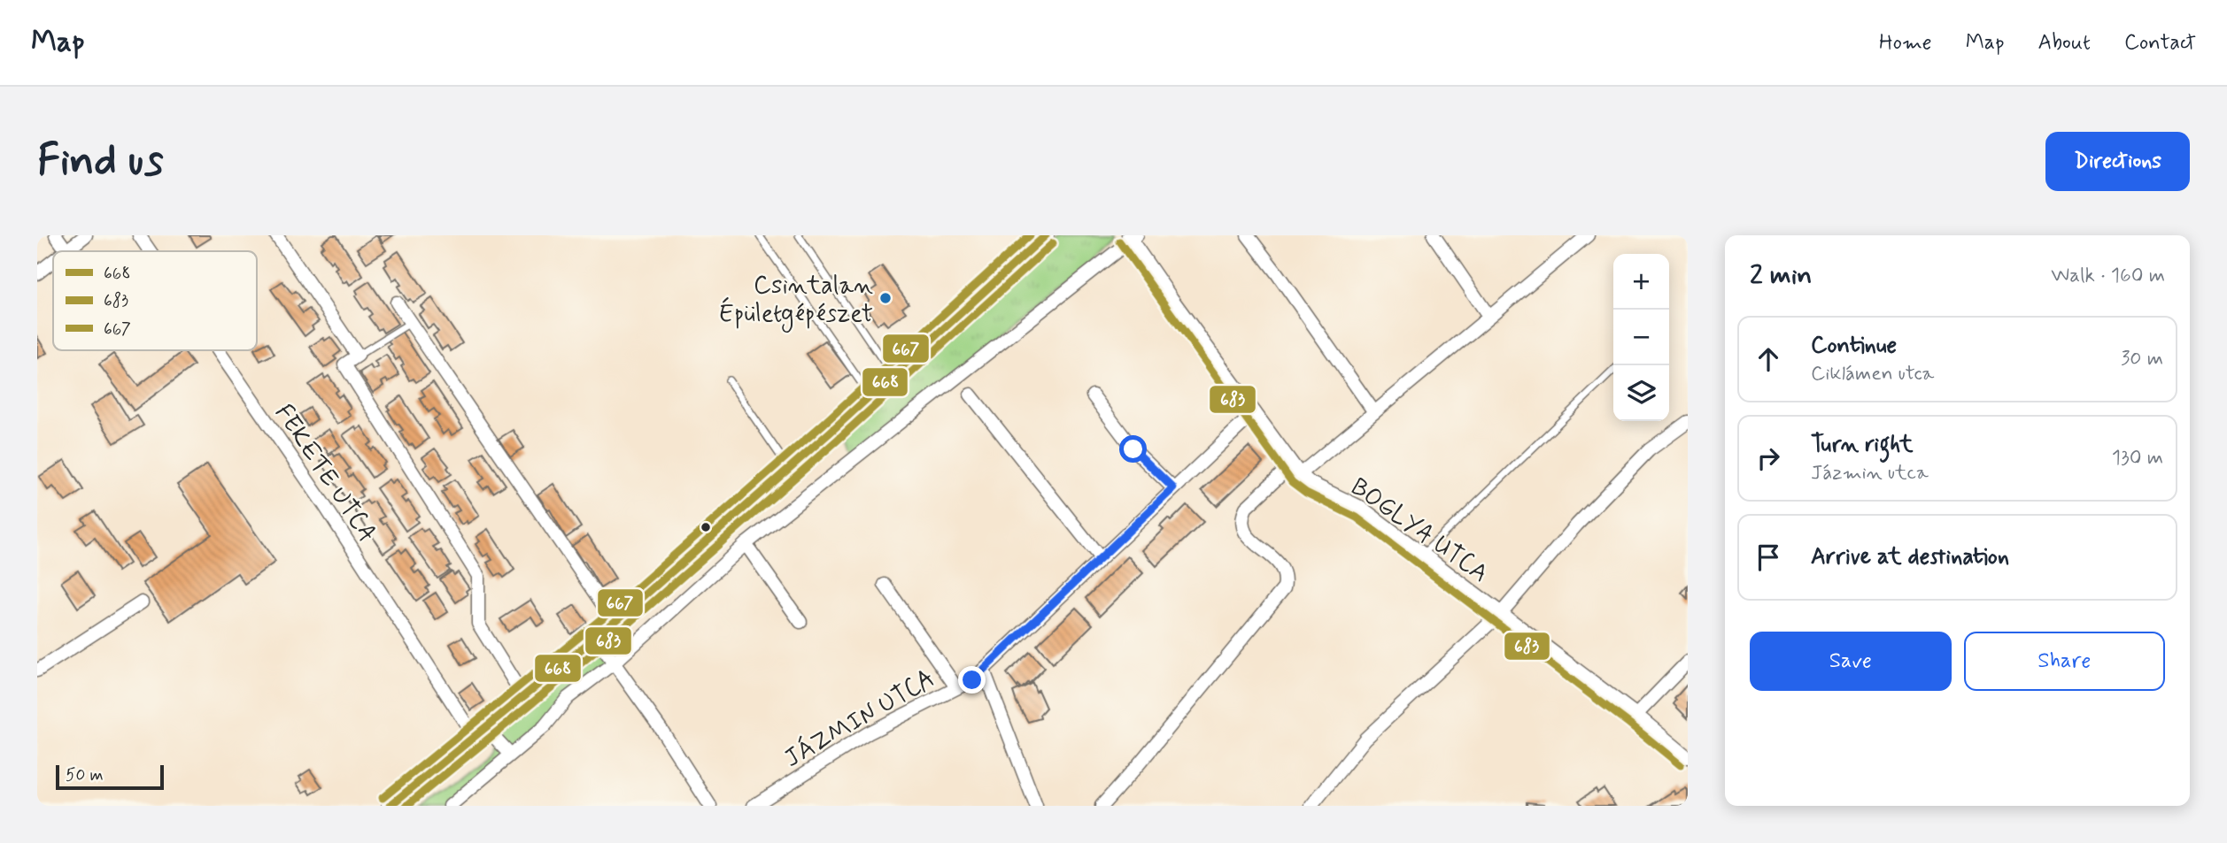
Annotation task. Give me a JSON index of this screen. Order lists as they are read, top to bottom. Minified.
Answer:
{"streets":{"street":["FEKETE UTCA","BOGLYA UTCA","JÁZMIN UTCA"]},"crossings":[["BOGLYA UTCA","JÁZMIN UTCA"]],"places":["Csintalan Épületgépészet"],"lines":["transit line 668","transit line 667","transit line 683"],"legend":["668","683","667"],"scale_bar":"50 m","page":{"header":"Map","nav":["Home","Map","About","Contact"],"buttons":["Directions",["Save","Share"]],"title":"Find us","heading":["2 min","Walk · 160 m"],"map_buttons":["+","−"],"list":[["Continue","Ciklámen utca","30 m"],["Turn right","Jázmin utca","130 m"],"Arrive at destination"],"scale":"50 m"}}
